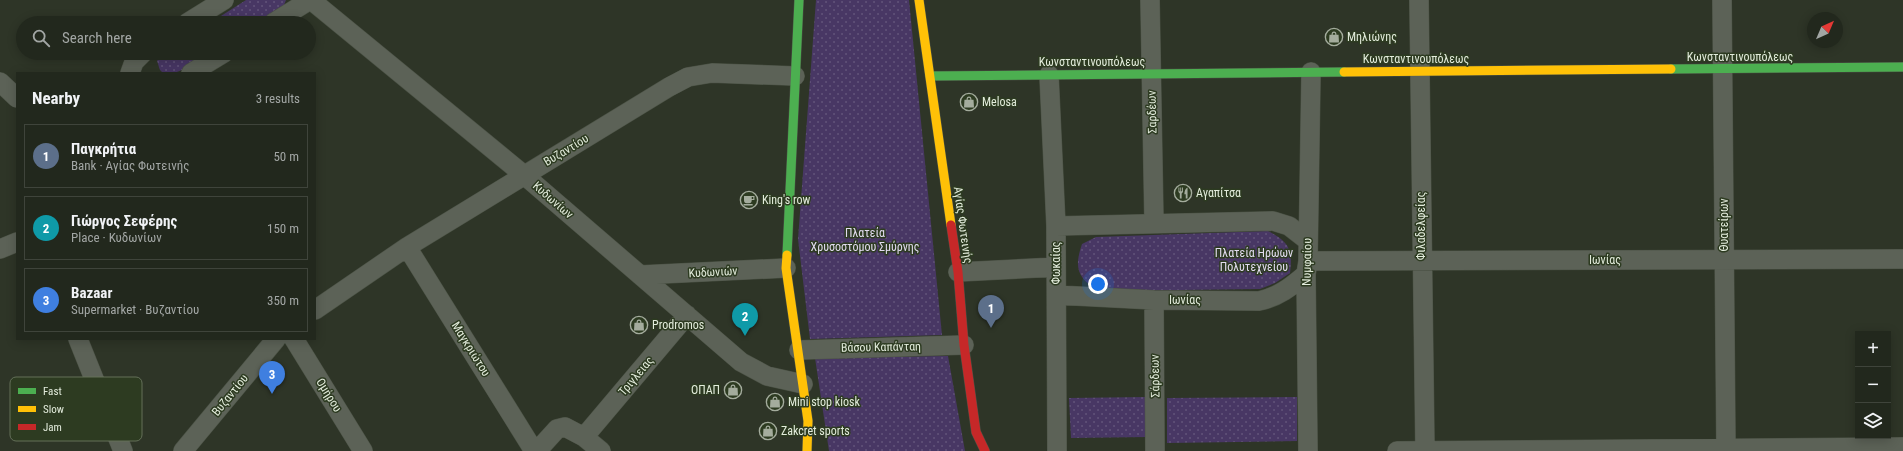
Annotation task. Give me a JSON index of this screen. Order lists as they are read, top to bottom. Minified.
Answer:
{"streets":{"street":["Κωνσταντινουπόλεως","Σαρδέων","Βυζαντίου","Κυδωνίων","Αγίας Φωτεινής","Θυατείρων","Φιλαδελφείας","Ιωνίας","Νυμφαίου","Φωκαίας","Κυδωνιών","Βάσου Καπάνταη","Μαγκριώτου","Τριγλειας","Σάρδεων","Ομήρου"]},"crossings":[["Κωνσταντινουπόλεως","Σαρδέων"],["Κωνσταντινουπόλεως","Αγίας Φωτεινής"],["Κωνσταντινουπόλεως","Θυατείρων"],["Κωνσταντινουπόλεως","Φιλαδελφείας"],["Κωνσταντινουπόλεως","Νυμφαίου"],["Κωνσταντινουπόλεως","Φωκαίας"],["Βυζαντίου","Κυδωνίων"],["Βυζαντίου","Μαγκριώτου"],["Κυδωνίων","Κυδωνιών"],["Κυδωνίων","Τριγλειας"],["Αγίας Φωτεινής","Βάσου Καπάνταη"],["Θυατείρων","Ιωνίας"],["Φιλαδελφείας","Ιωνίας"],["Ιωνίας","Νυμφαίου"],["Ιωνίας","Φωκαίας"],["Ιωνίας","Σάρδεων"]],"parks":["Πλατεία Χρυσοστόμου Σμύρνης","Πλατεία Ηρώων Πολυτεχνείου"],"places":{"shop":["Μηλιώνης","Melosa","Prodromos","ΟΠΑΠ","Mini stop kiosk","Zakcret sports"],"restaurant":["Αγαπίτσα"],"cafe":["King's row"]},"legend":["Fast","Slow","Jam"],"north":"top right","page":{"search":"Search here","heading":["Nearby","3 results"],"list":[{"mark":"1","name":"Παγκρήτια","note":"Bank · Αγίας Φωτεινής","value":"50 m"},{"mark":"2","name":"Γιώργος Σεφέρης","note":"Place · Κυδωνίων","value":"150 m"},{"mark":"3","name":"Bazaar","note":"Supermarket · Βυζαντίου","value":"350 m"}],"pins":["1","2","3"],"map_buttons":["+","−"]}}
